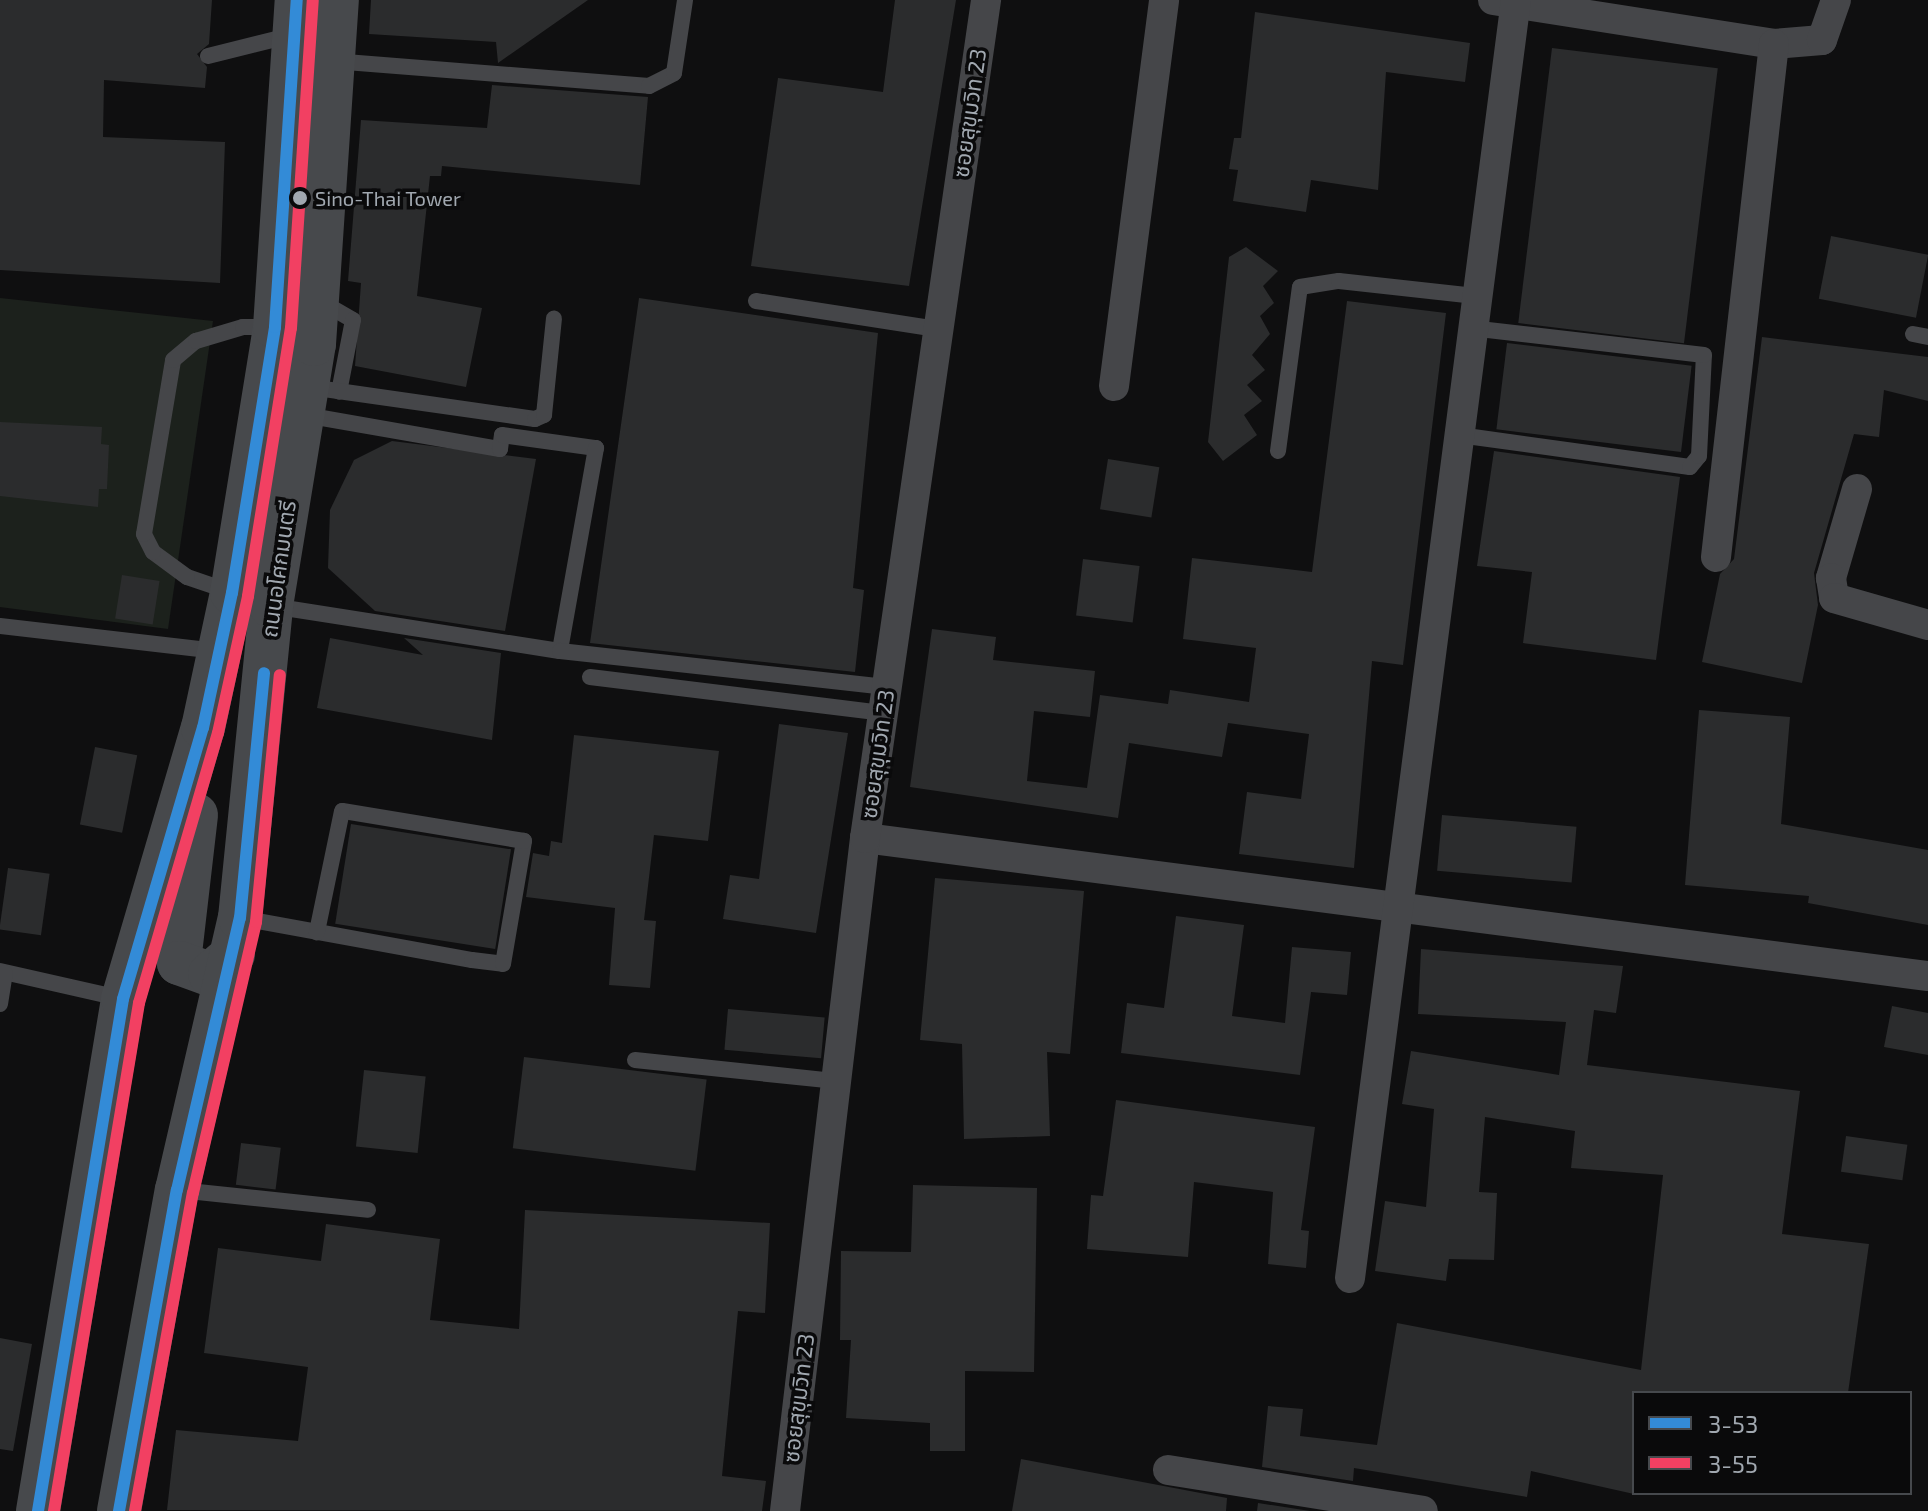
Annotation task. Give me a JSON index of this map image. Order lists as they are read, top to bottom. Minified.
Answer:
{"streets":{"main road":["ถนนอโศกมนตรี"],"street":["ซอยสุขุมวิท 23"]},"places":["Sino-Thai Tower"],"lines":["transit line 3-53","transit line 3-55"],"legend":["3-53","3-55"]}
